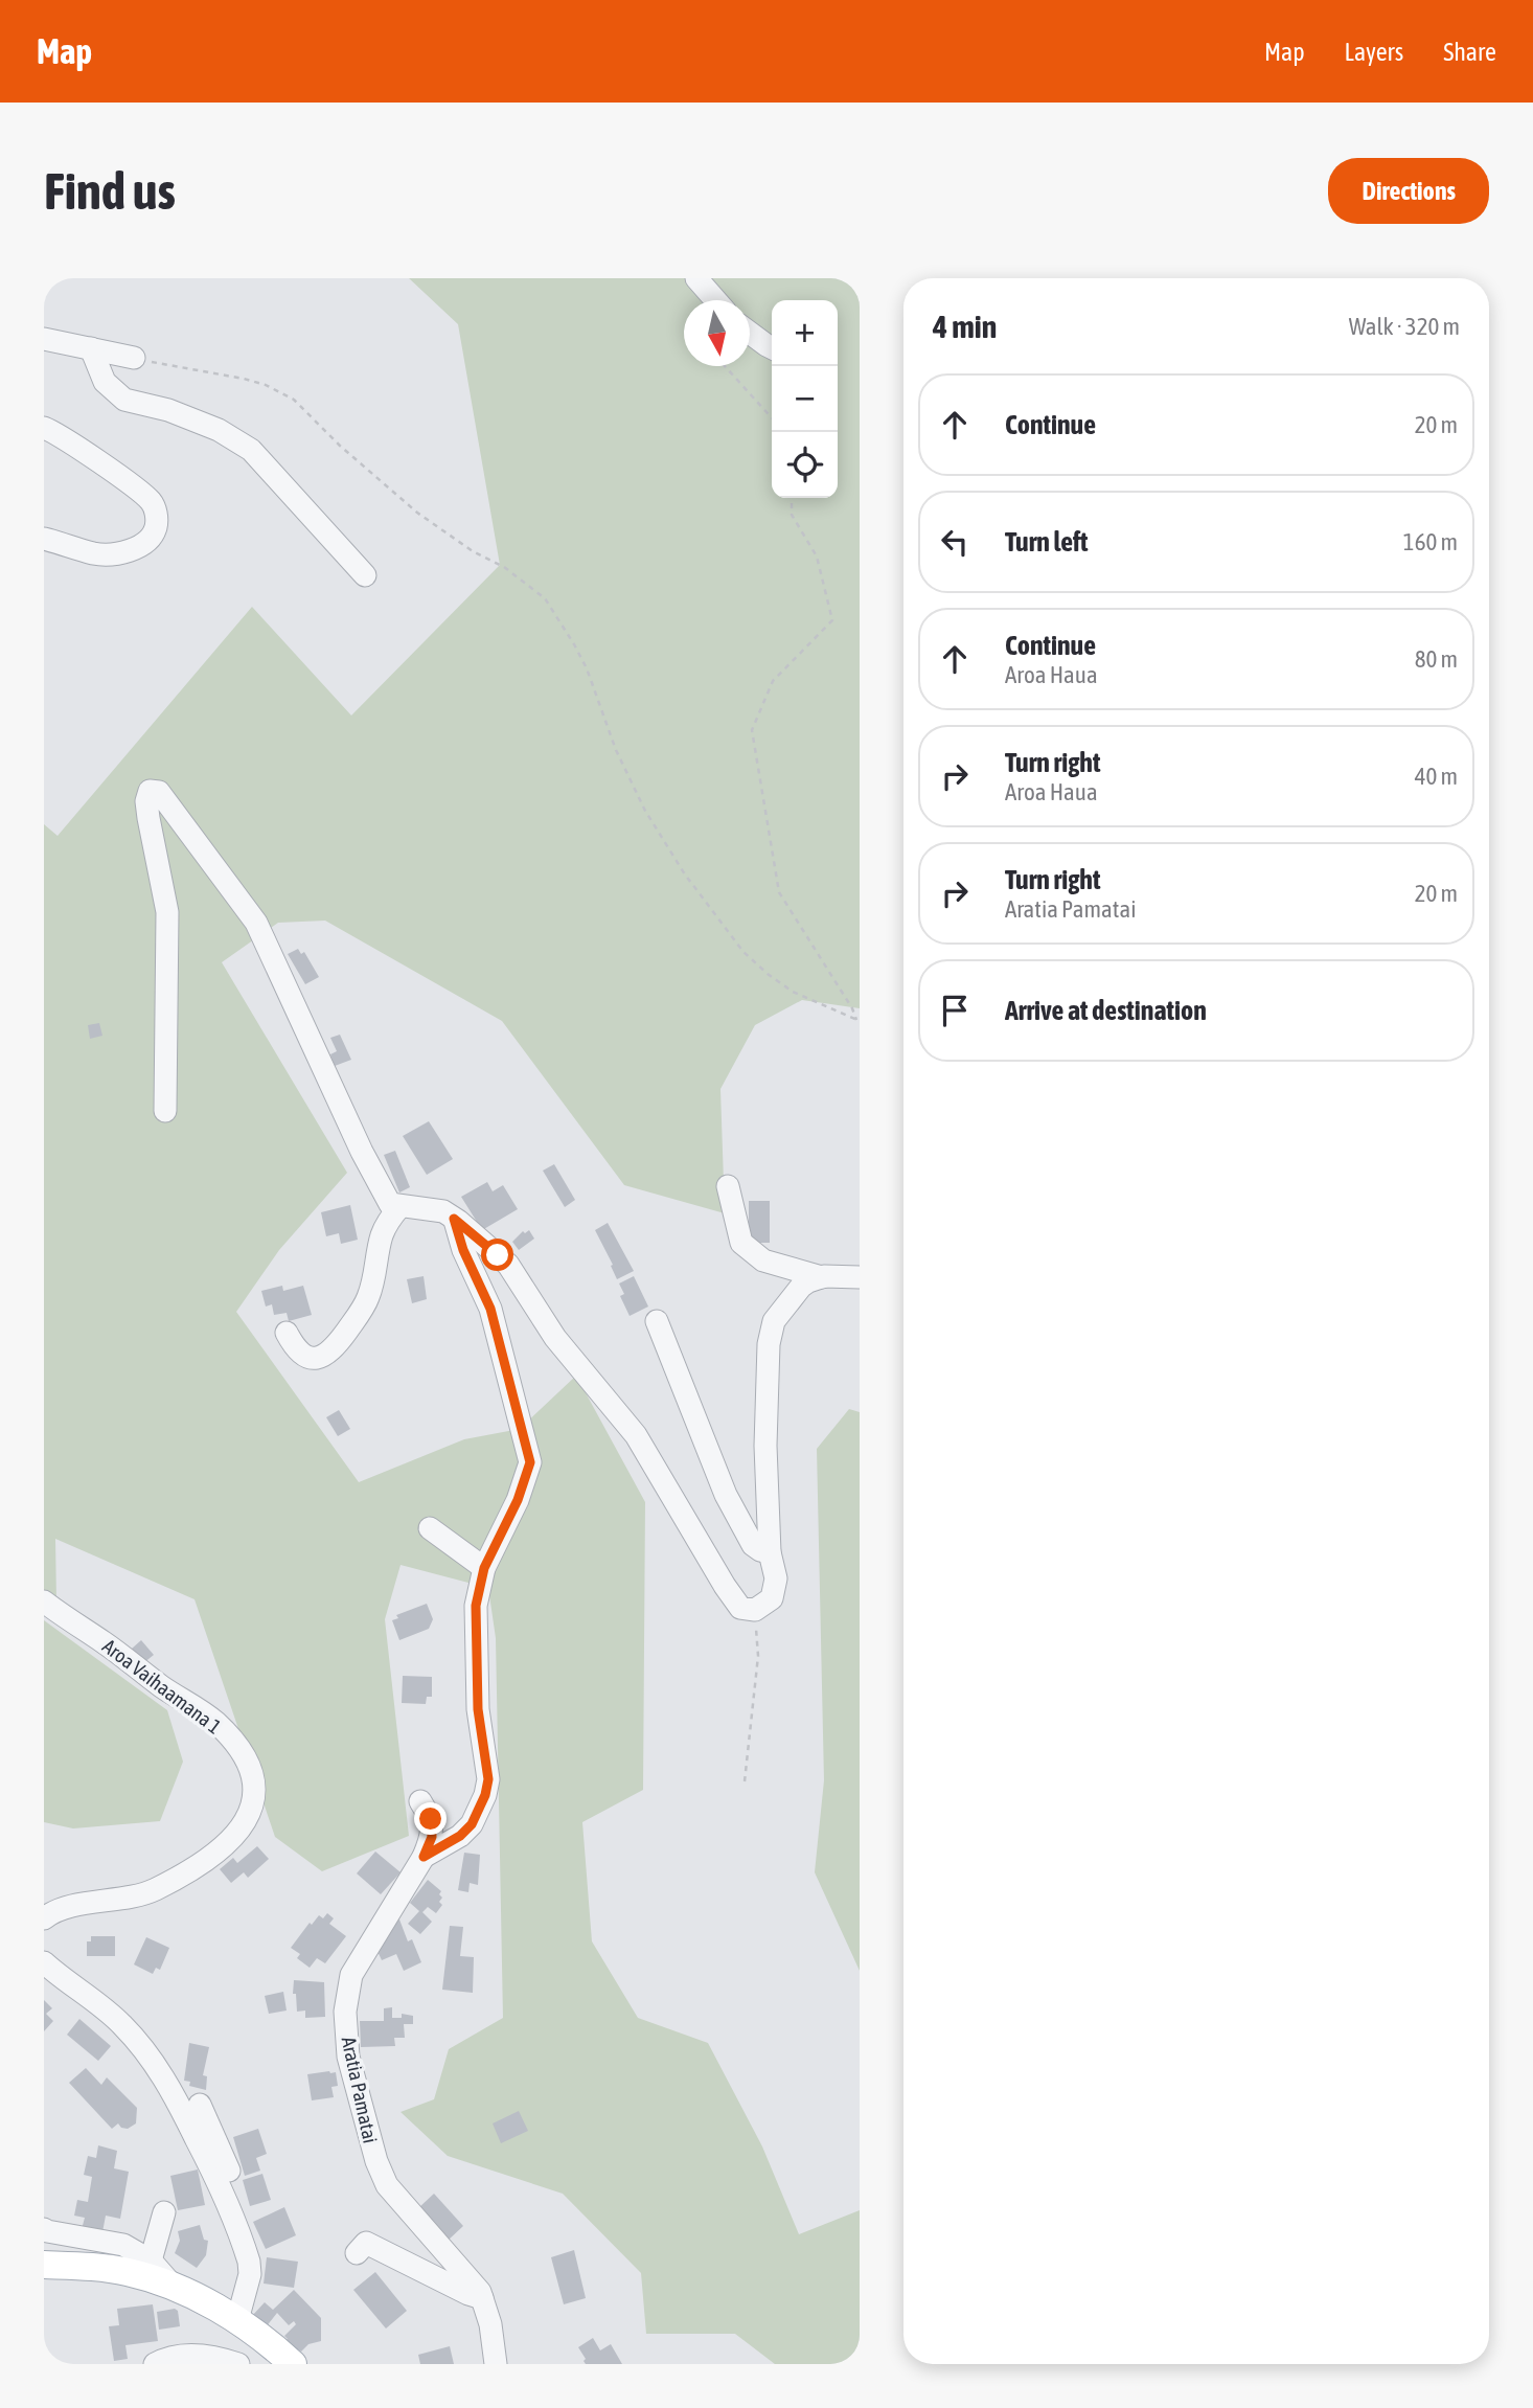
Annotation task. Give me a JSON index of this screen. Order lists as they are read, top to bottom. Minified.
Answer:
{"streets":{"street":["Aroa Vaihaamana 1","Aratia Pamatai"]},"north":"bottom","page":{"header":"Map","nav":["Map","Layers","Share"],"buttons":"Directions","title":"Find us","heading":["4 min","Walk · 320 m"],"map_buttons":["+","−"],"list":[["Continue","20 m"],["Turn left","160 m"],["Continue","Aroa Haua","80 m"],["Turn right","Aroa Haua","40 m"],["Turn right","Aratia Pamatai","20 m"],"Arrive at destination"]}}
